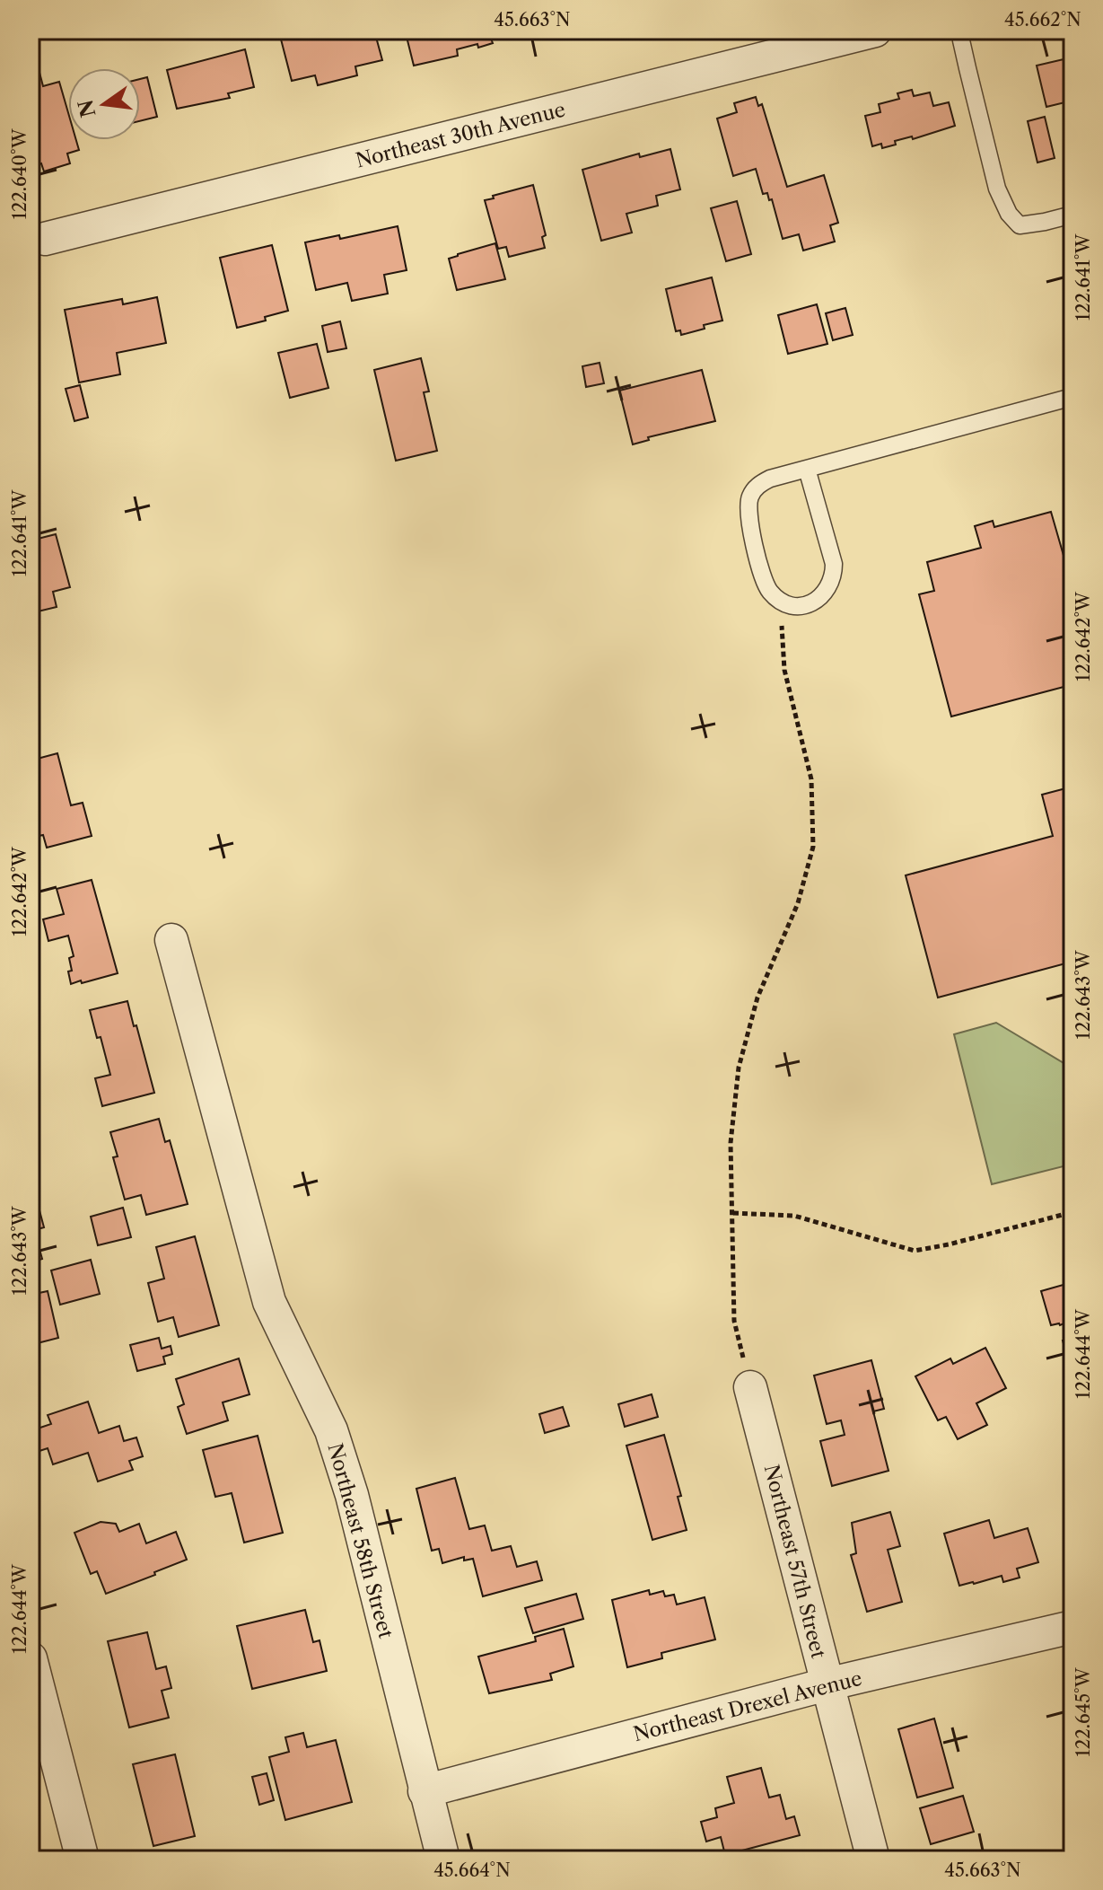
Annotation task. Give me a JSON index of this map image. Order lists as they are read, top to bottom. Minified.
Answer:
{"streets":{"street":["Northeast 30th Avenue","Northeast 58th Street","Northeast 57th Street","Northeast Drexel Avenue"]},"crossings":[["Northeast 58th Street","Northeast Drexel Avenue"],["Northeast 57th Street","Northeast Drexel Avenue"]],"north":"left","coordinates":["45.663°N","45.662°N","122.640°W","122.641°W","122.642°W","122.643°W","122.644°W","122.645°W","45.664°N"]}
